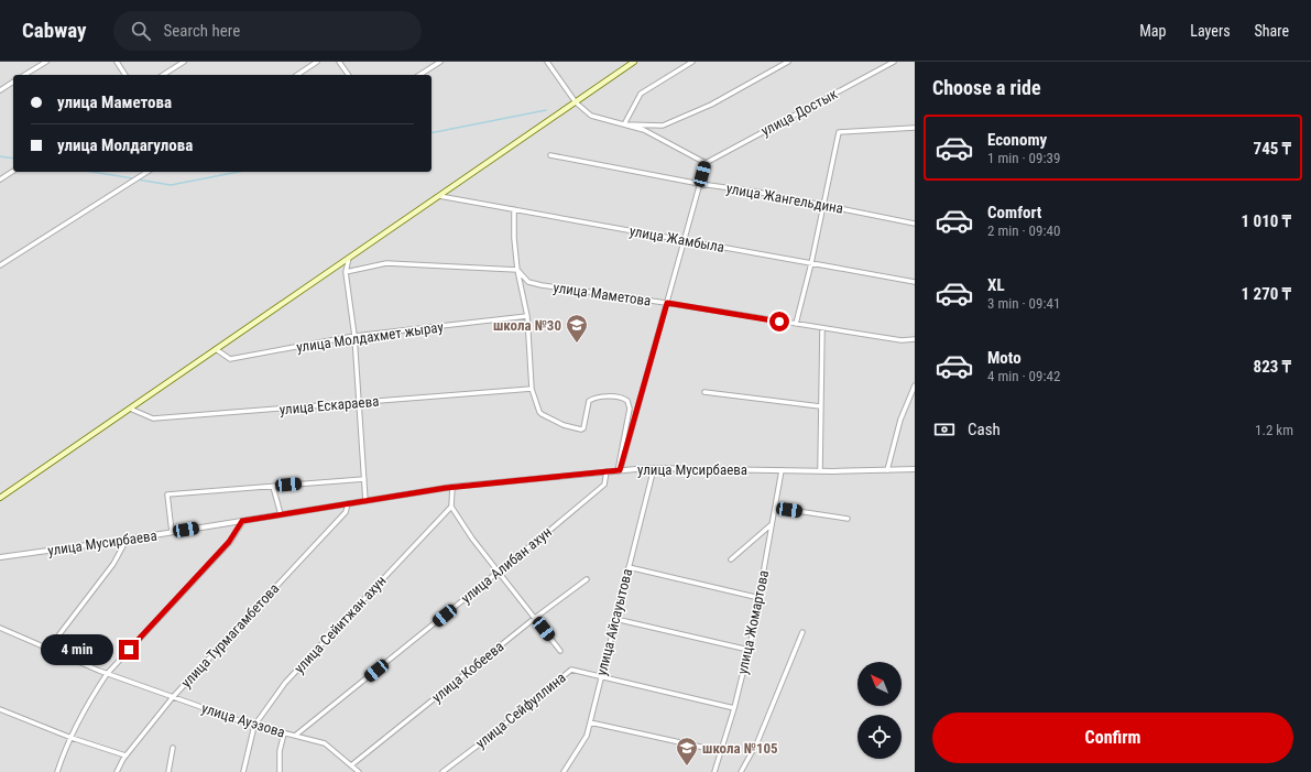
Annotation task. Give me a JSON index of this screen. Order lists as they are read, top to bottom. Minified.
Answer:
{"streets":{"street":["улица Достык","улица Жангельдина","улица Жамбыла","улица Маметова","улица Молдахмет жырау","улица Ескараева","улица Мусирбаева","улица Алибан ахун","улица Айсауытова","улица Жомартова","улица Сейитжан ахун","улица Турмагамбетова","улица Кобеева","улица Сейфуллина","улица Ауэзова"]},"crossings":[["улица Мусирбаева","улица Алибан ахун"],["улица Мусирбаева","улица Айсауытова"],["улица Мусирбаева","улица Жомартова"],["улица Мусирбаева","улица Турмагамбетова"],["улица Алибан ахун","улица Ауэзова"],["улица Айсауытова","улица Сейфуллина"],["улица Жомартова","улица Сейфуллина"],["улица Сейитжан ахун","улица Ауэзова"],["улица Турмагамбетова","улица Ауэзова"],["улица Кобеева","улица Ауэзова"]],"places":{"school or university":["школа №30","школа №105"]},"north":"top left","page":{"header":"Cabway","search":"Search here","nav":["Map","Layers","Share"],"heading":"Choose a ride","banner":["улица Маметова","улица Молдагулова"],"list":[{"name":"Economy","note":"1 min · 09:39","value":"745 ₸"},{"name":"Comfort","note":"2 min · 09:40","value":"1 010 ₸"},{"name":"XL","note":"3 min · 09:41","value":"1 270 ₸"},{"name":"Moto","note":"4 min · 09:42","value":"823 ₸"}],"pay":["Cash","1.2 km"],"bubble":"4 min","buttons":"Confirm"}}
